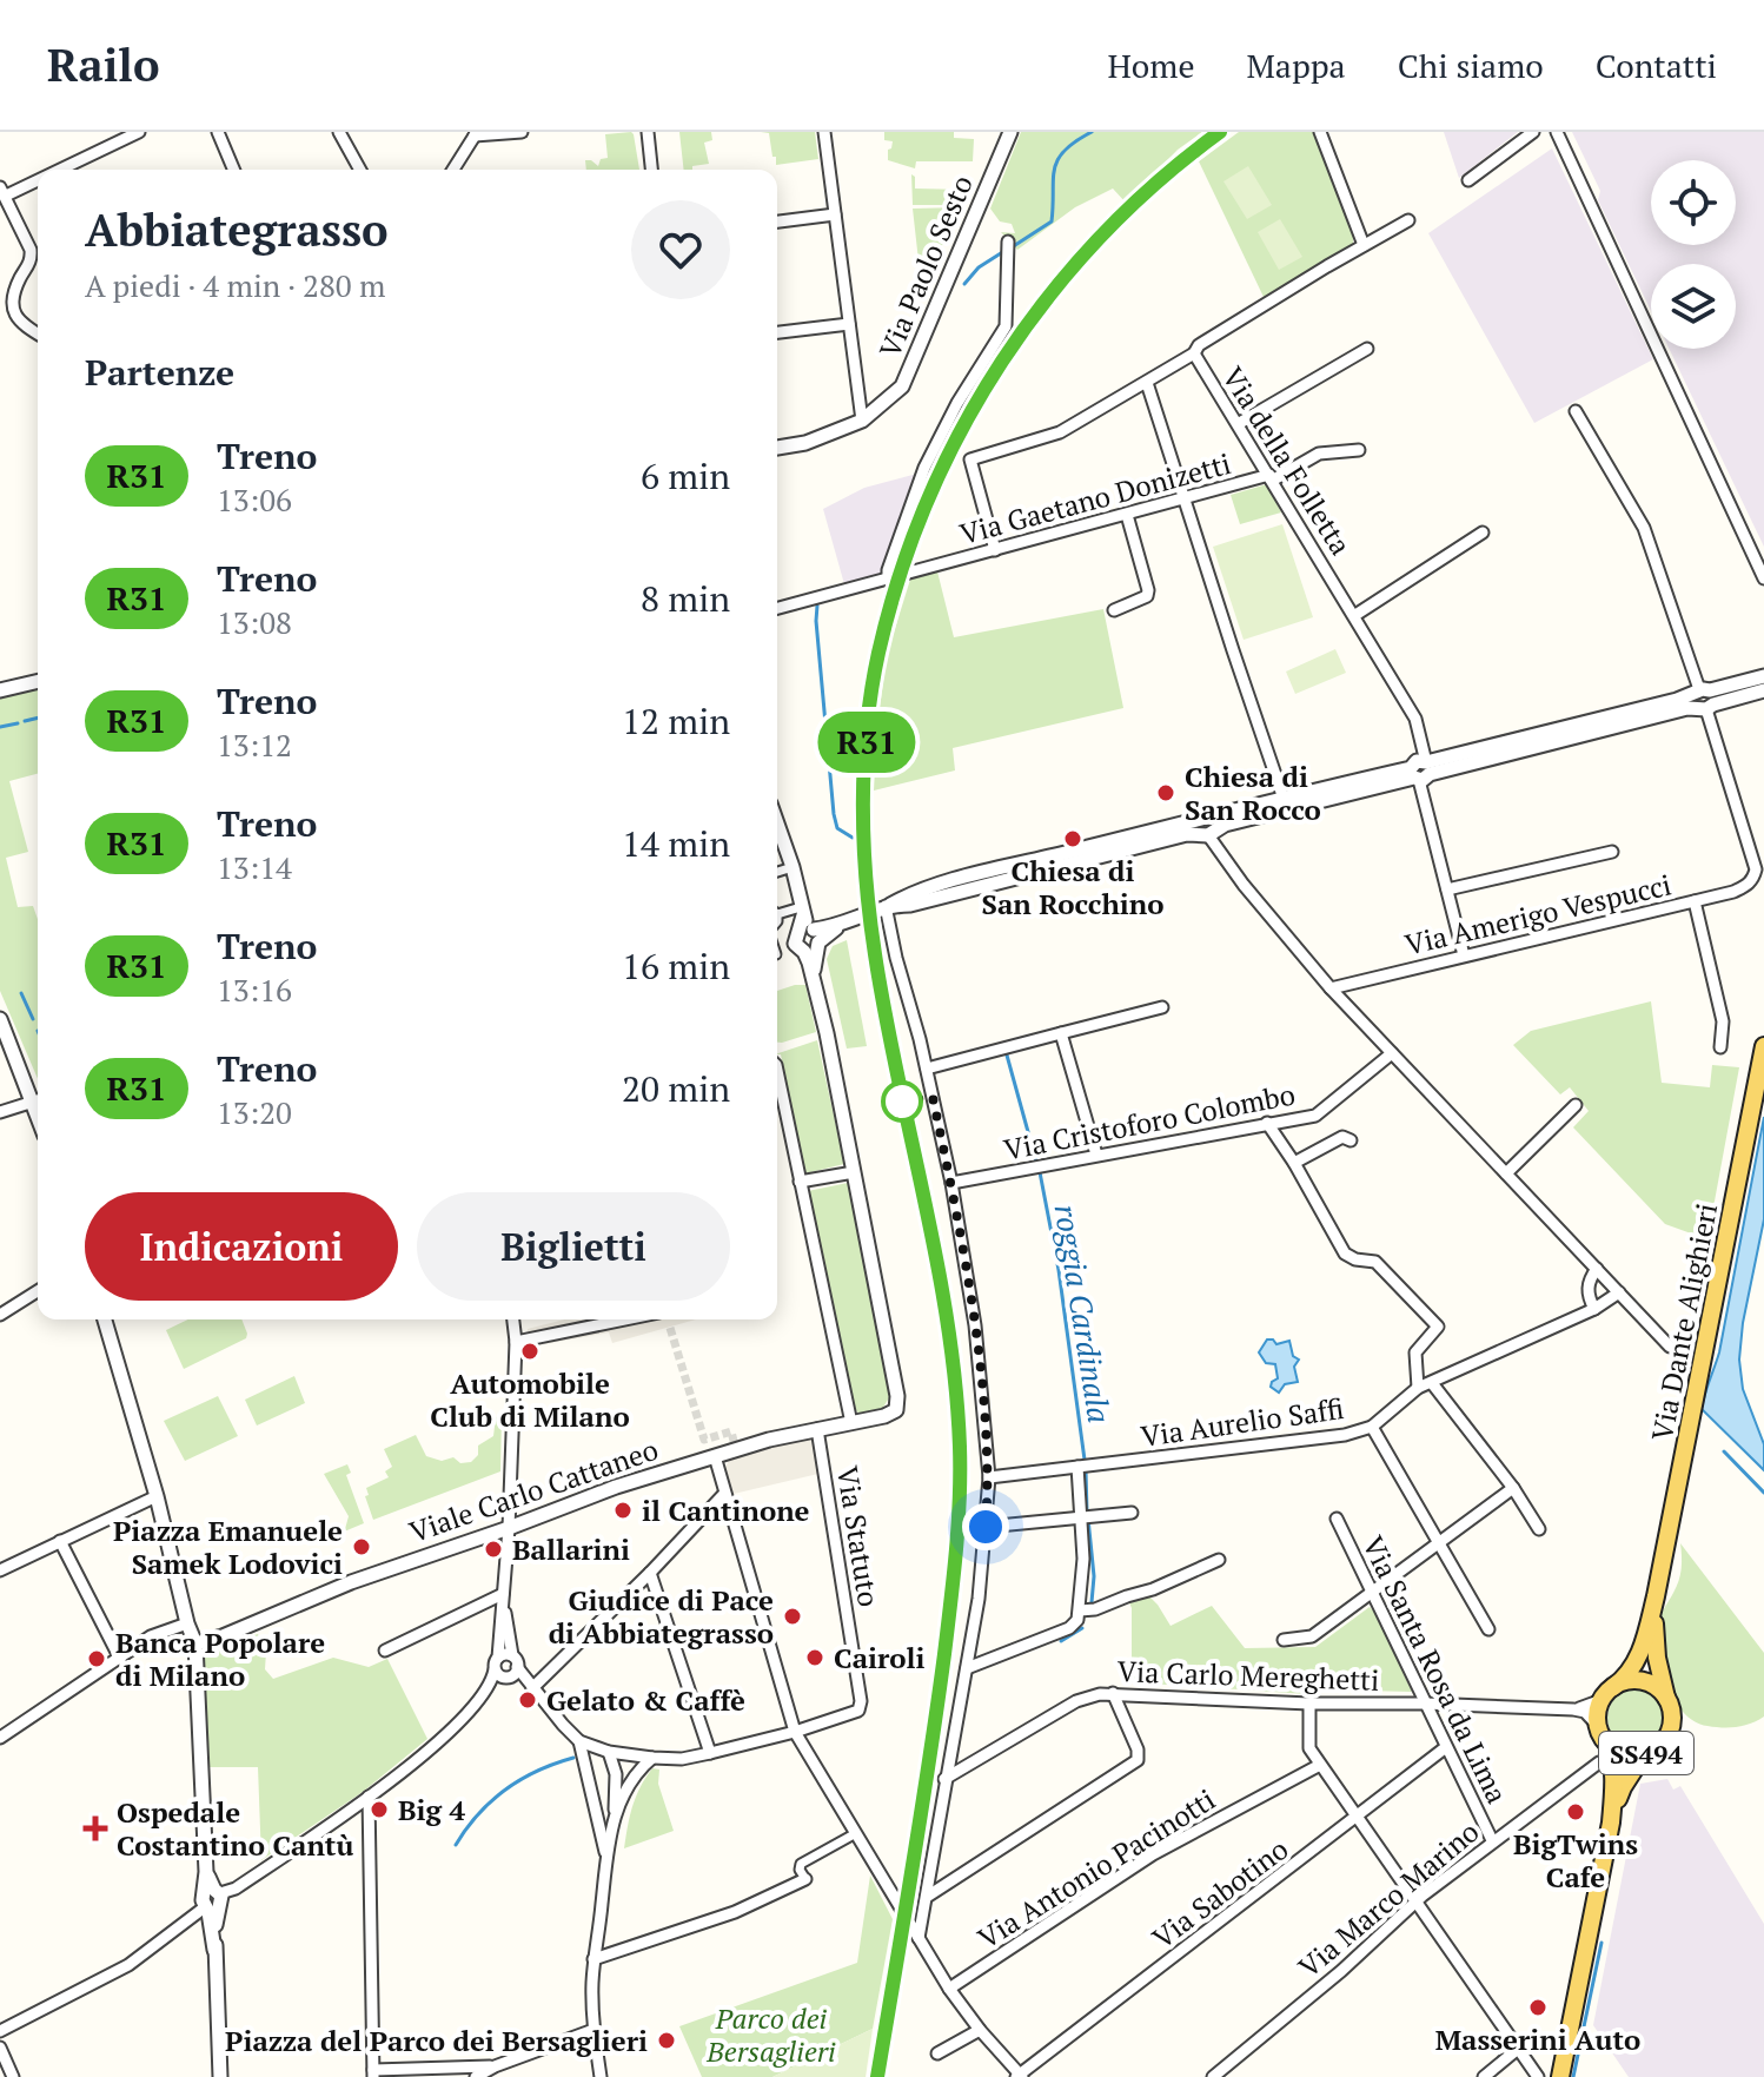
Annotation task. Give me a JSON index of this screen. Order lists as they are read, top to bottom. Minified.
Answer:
{"streets":{"main road":["Via Dante Alighieri","SS494"],"street":["Via Paolo Sesto","Via della Folletta","Via Gaetano Donizetti","Via Amerigo Vespucci","Via Cristoforo Colombo","Via Aurelio Saffi","Viale Carlo Cattaneo","Via Statuto","Via Santa Rosa da Lima","Via Carlo Mereghetti","Via Antonio Pacinotti","Via Sabotino","Via Marco Marino"]},"crossings":[["Via della Folletta","Via Gaetano Donizetti"],["Via della Folletta","Via Amerigo Vespucci"],["Via Dante Alighieri","Via Carlo Mereghetti"],["Via Dante Alighieri","SS494"],["Viale Carlo Cattaneo","Via Statuto"],["Via Santa Rosa da Lima","Via Carlo Mereghetti"],["Via Santa Rosa da Lima","Via Sabotino"],["Via Santa Rosa da Lima","Via Marco Marino"],["Via Carlo Mereghetti","SS494"]],"water":["roggia Cardinala"],"parks":["Parco dei Bersaglieri"],"places":{"other":["Chiesa di San Rocco","Chiesa di San Rocchino","Automobile Club di Milano","il Cantinone","Piazza Emanuele Samek Lodovici","Ballarini","Giudice di Pace di Abbiategrasso","Cairoli","Banca Popolare di Milano","Gelato & Caffè","Big 4","BigTwins Cafe","Masserini Auto","Piazza del Parco dei Bersaglieri"],"health":["Ospedale Costantino Cantù"]},"page":{"header":"Railo","nav":["Home","Mappa","Chi siamo","Contatti"],"on_map":"R31","heading":[["Abbiategrasso","A piedi · 4 min · 280 m"],"Partenze"],"list":[{"mark":"R31","name":"Treno","note":"13:06","value":"6 min"},{"mark":"R31","name":"Treno","note":"13:08","value":"8 min"},{"mark":"R31","name":"Treno","note":"13:12","value":"12 min"},{"mark":"R31","name":"Treno","note":"13:14","value":"14 min"},{"mark":"R31","name":"Treno","note":"13:16","value":"16 min"},{"mark":"R31","name":"Treno","note":"13:20","value":"20 min"}],"buttons":["Indicazioni","Biglietti"]}}
